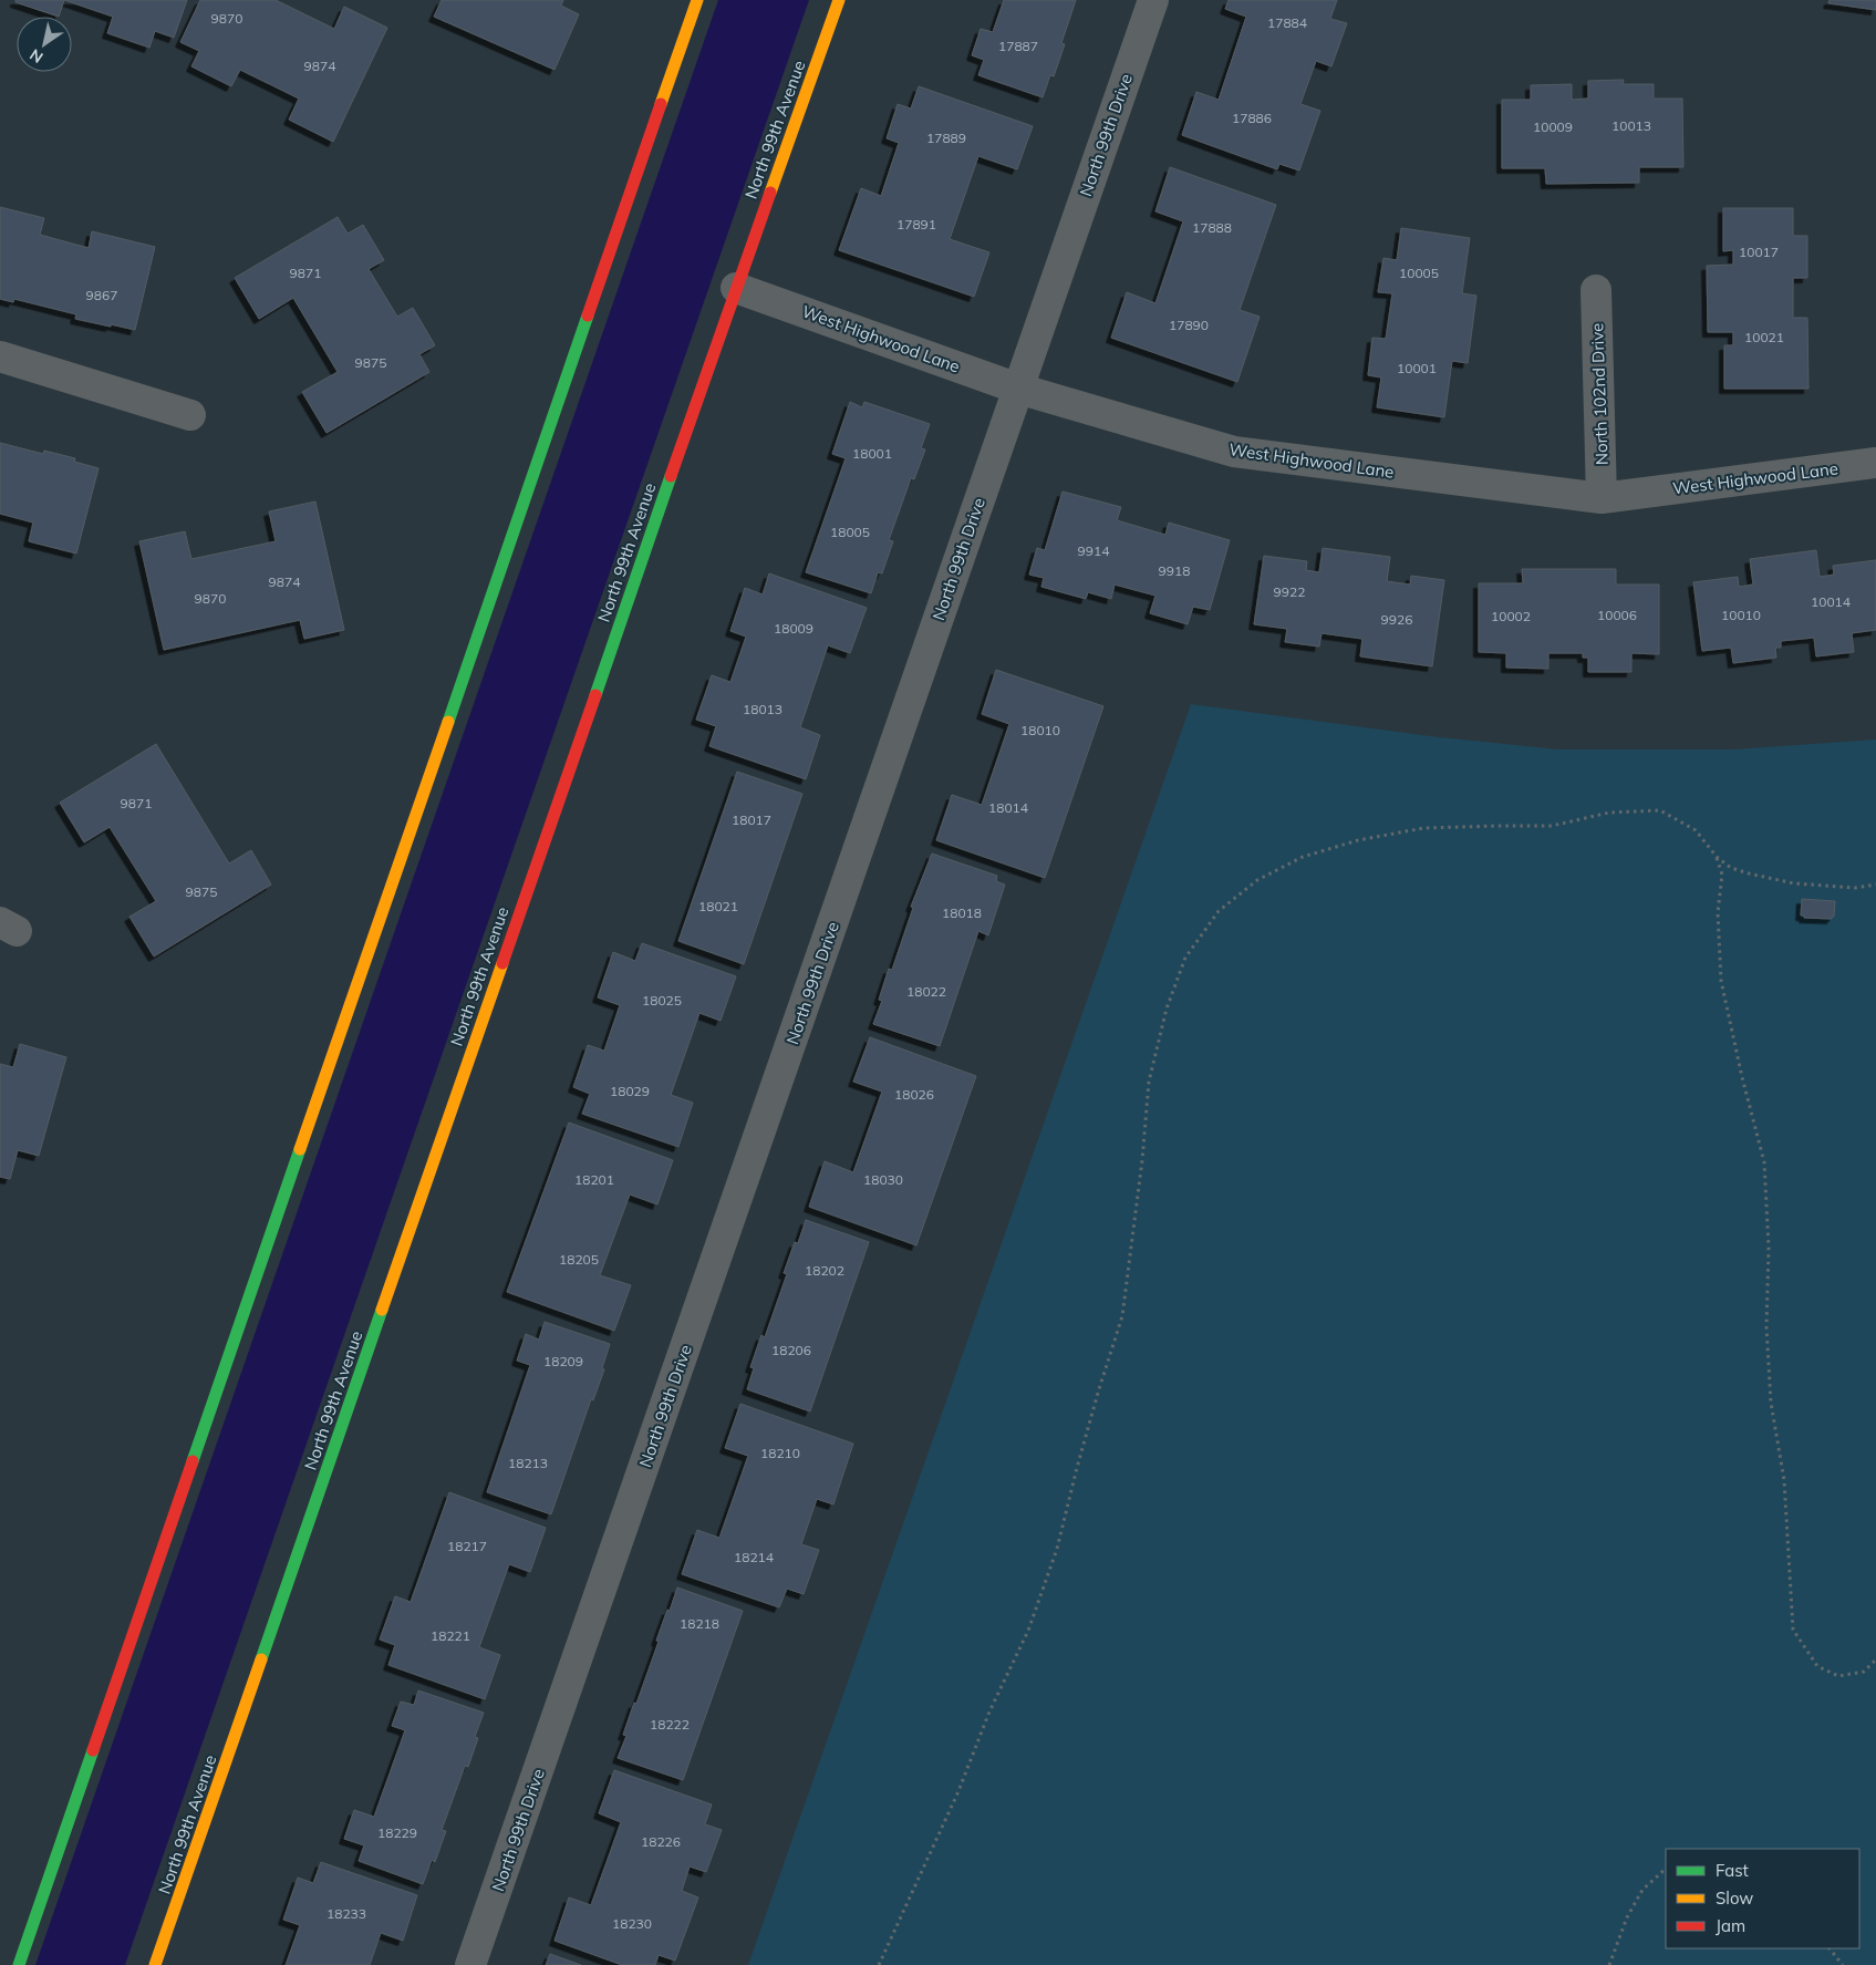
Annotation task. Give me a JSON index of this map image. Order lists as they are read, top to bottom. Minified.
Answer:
{"streets":{"main road":["North 99th Avenue"],"street":["North 99th Drive","West Highwood Lane","North 102nd Drive"]},"crossings":[["North 99th Avenue","West Highwood Lane"],["North 99th Drive","West Highwood Lane"],["West Highwood Lane","North 102nd Drive"]],"house_numbers":["9870","17884","17887","9874","17886","10013","10009","17889","17891","17888","10017","9871","10005","9867","17890","10021","9875","10001","18001","18005","9914","9918","9874","9922","9870","10014","10006","10010","10002","9926","18009","18013","18010","9871","18014","18017","9875","18021","18018","18022","18025","18029","18026","18201","18030","18205","18202","18206","18209","18210","18213","18217","18214","18218","18221","18222","18229","18226","18233","18230"],"legend":["Fast","Slow","Jam"],"north":"bottom left"}
